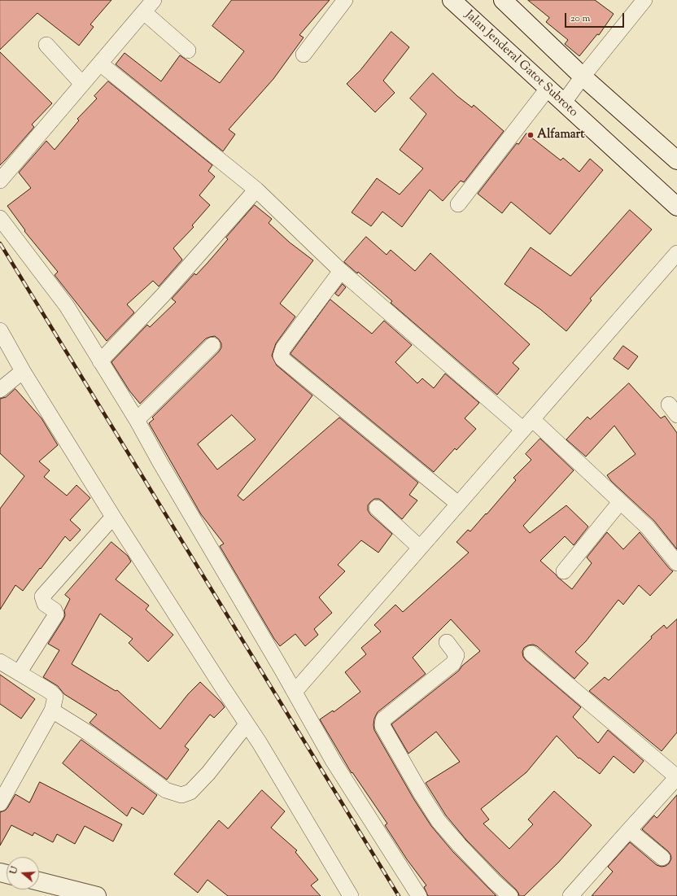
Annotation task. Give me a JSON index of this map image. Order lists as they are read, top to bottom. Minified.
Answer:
{"streets":{"main road":["Jalan Jenderal Gatot Subroto"]},"places":["Alfamart"],"scale_bar":"20 m","north":"left"}
